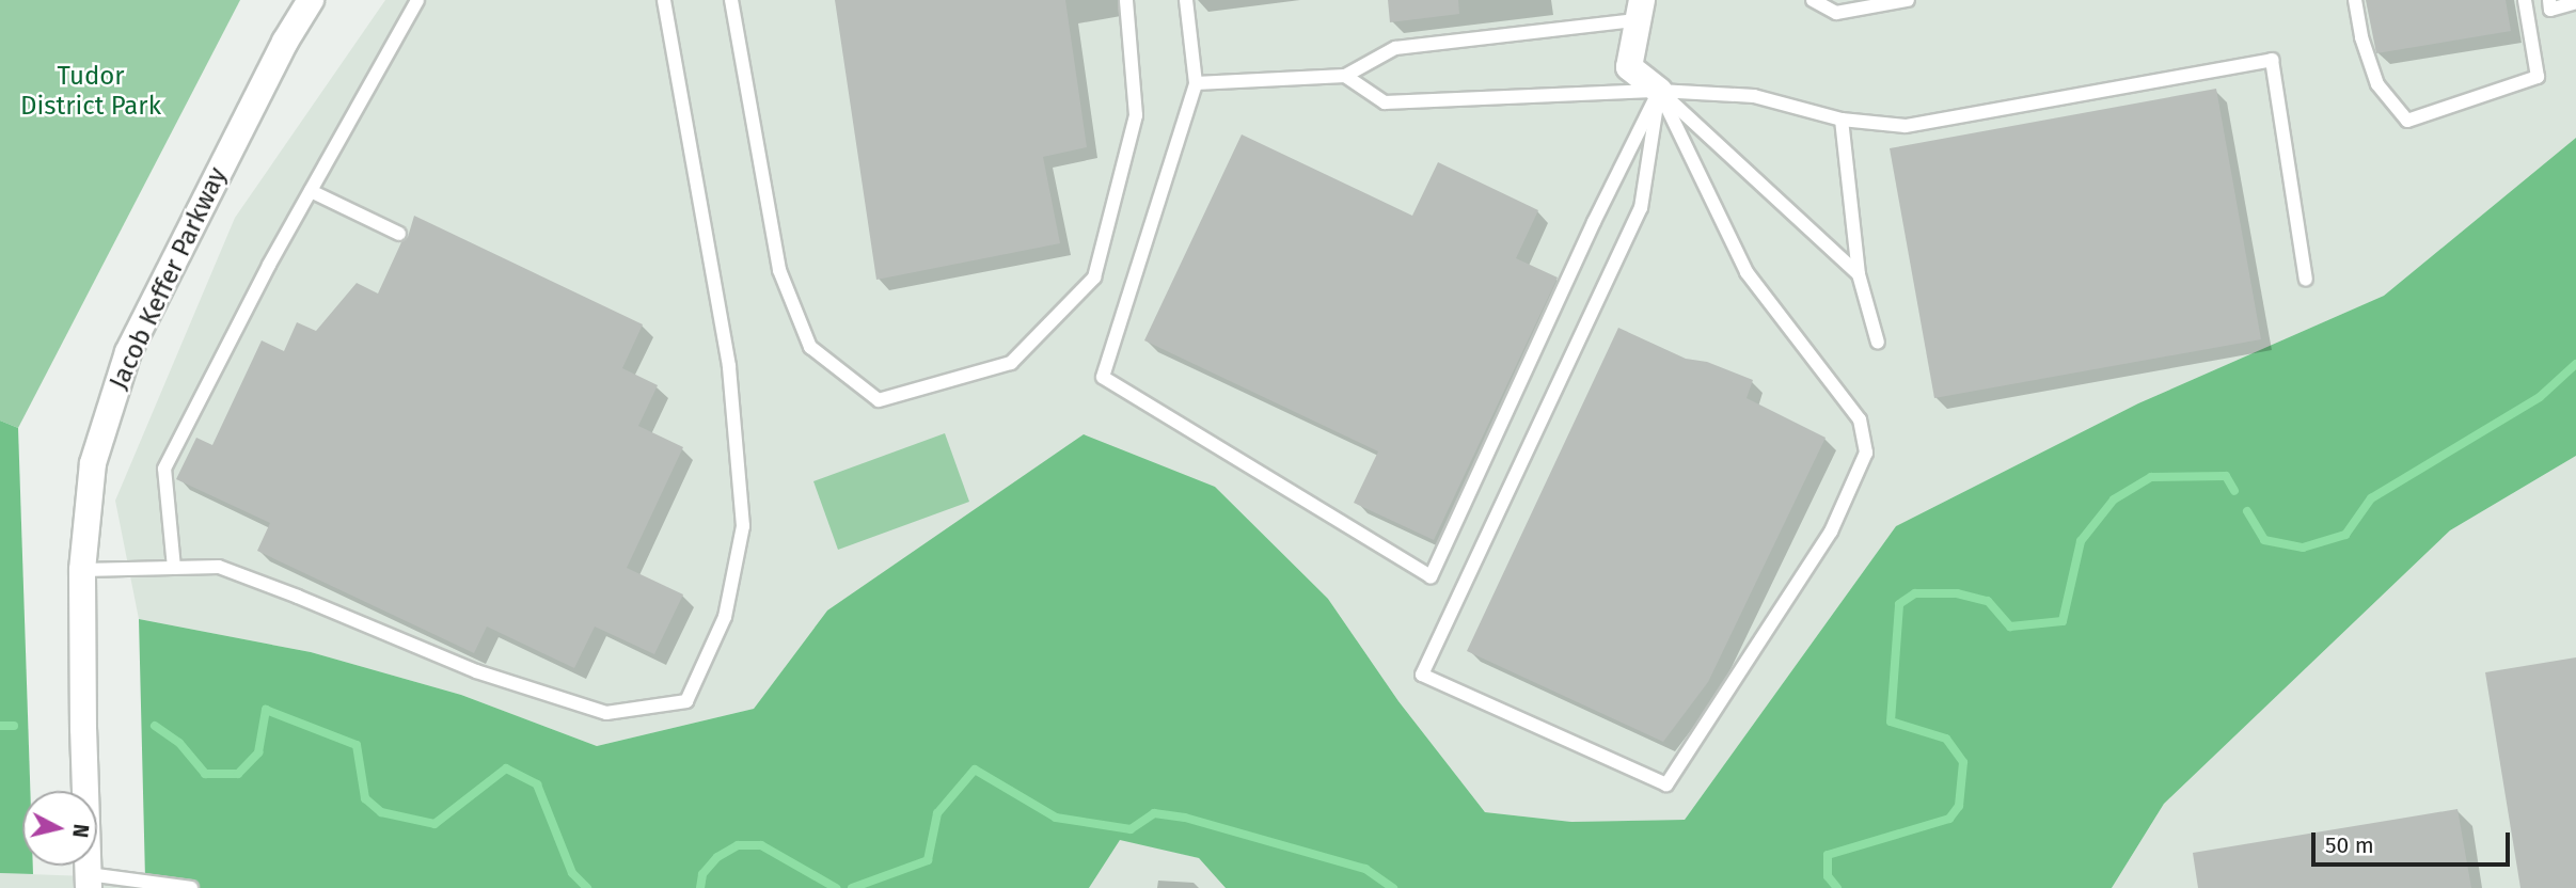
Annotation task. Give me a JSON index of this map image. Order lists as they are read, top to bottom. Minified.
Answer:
{"streets":{"street":["Jacob Keffer Parkway"]},"parks":["Tudor District Park"],"scale_bar":"50 m","north":"right"}
